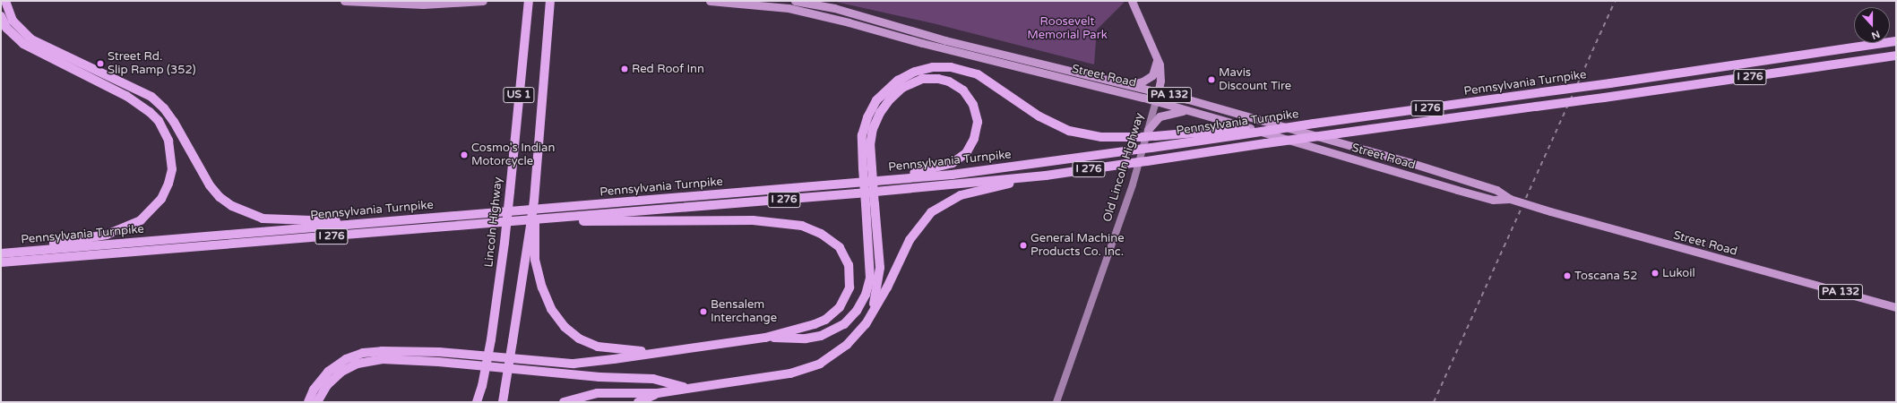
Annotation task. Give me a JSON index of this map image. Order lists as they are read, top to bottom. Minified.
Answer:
{"streets":{"highway":["I 276","Pennsylvania Turnpike","US 1","Lincoln Highway"],"main road":["Street Road","PA 132","Old Lincoln Highway"]},"crossings":[["Street Road","Old Lincoln Highway"],["Pennsylvania Turnpike","US 1"]],"parks":["Roosevelt Memorial Park"],"places":["Street Rd. Slip Ramp (352)","Red Roof Inn","Mavis Discount Tire","Cosmo's Indian Motorcycle","General Machine Products Co. Inc.","Lukoil","Toscana 52","Bensalem Interchange"],"north":"bottom"}
